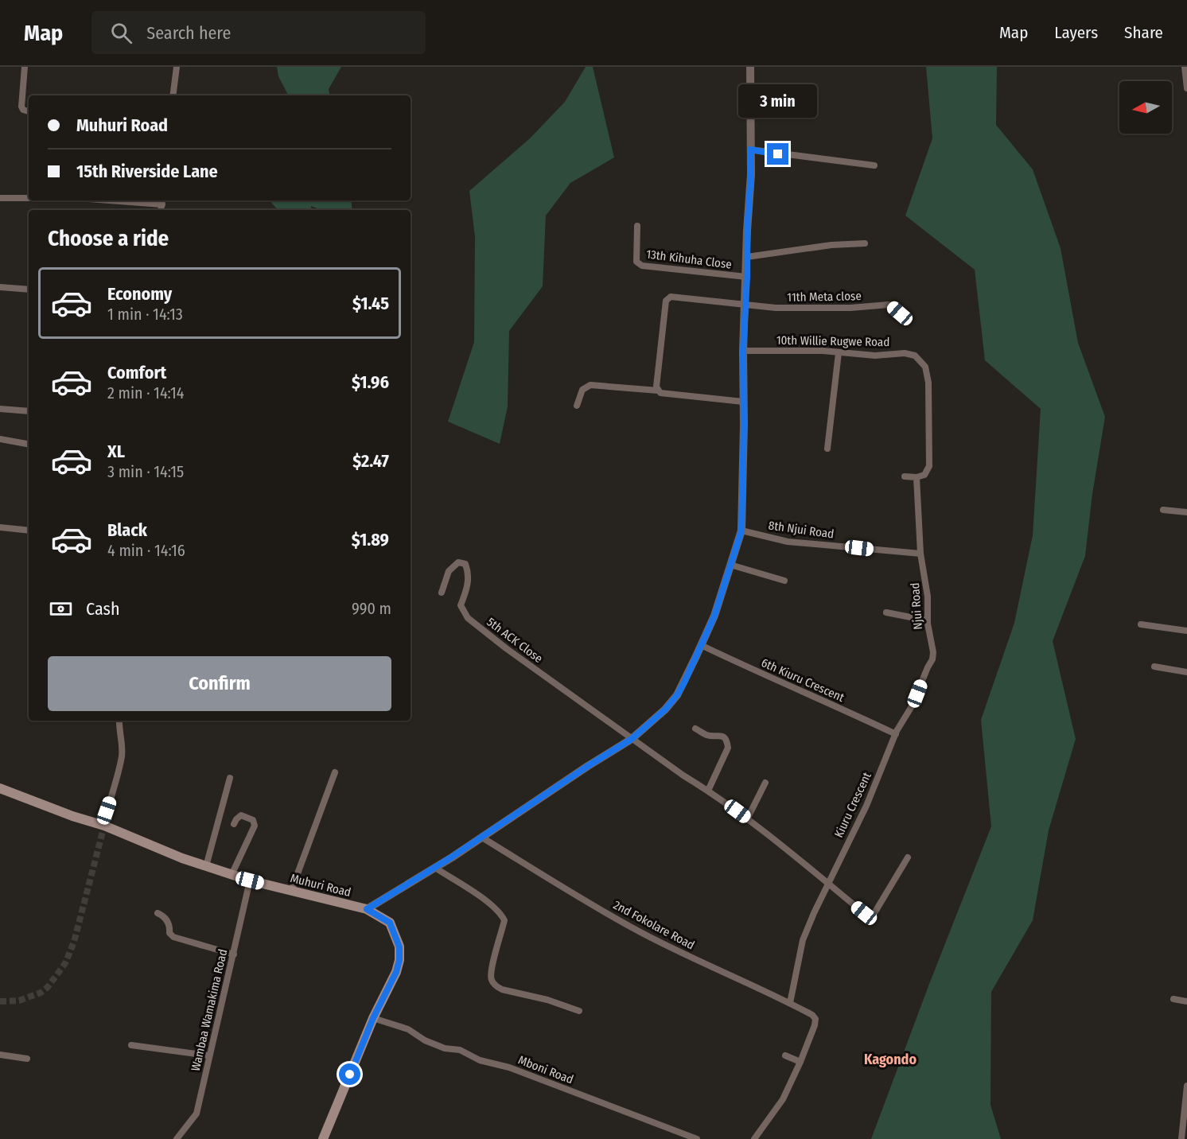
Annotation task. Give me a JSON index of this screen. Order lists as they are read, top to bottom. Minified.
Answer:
{"streets":{"main road":["Muhuri Road"],"street":["13th Kihuha Close","11th Meta close","10th Willie Rugwe Road","8th Njui Road","Njui Road","5th ACK Close","6th Kiuru Crescent","Kiuru Crescent","2nd Fokolare Road","Wambaa Wamakima Road","Mboni Road"]},"crossings":[["10th Willie Rugwe Road","Njui Road"],["8th Njui Road","Njui Road"],["Njui Road","6th Kiuru Crescent"],["Njui Road","Kiuru Crescent"],["6th Kiuru Crescent","Kiuru Crescent"],["Kiuru Crescent","2nd Fokolare Road"],["Muhuri Road","Wambaa Wamakima Road"],["Muhuri Road","Mboni Road"]],"districts":["Kagondo"],"north":"left","page":{"header":"Map","search":"Search here","nav":["Map","Layers","Share"],"bubble":"3 min","banner":["Muhuri Road","15th Riverside Lane"],"heading":"Choose a ride","list":[{"name":"Economy","note":"1 min · 14:13","value":"$1.45"},{"name":"Comfort","note":"2 min · 14:14","value":"$1.96"},{"name":"XL","note":"3 min · 14:15","value":"$2.47"},{"name":"Black","note":"4 min · 14:16","value":"$1.89"}],"pay":["Cash","990 m"],"buttons":"Confirm"}}
